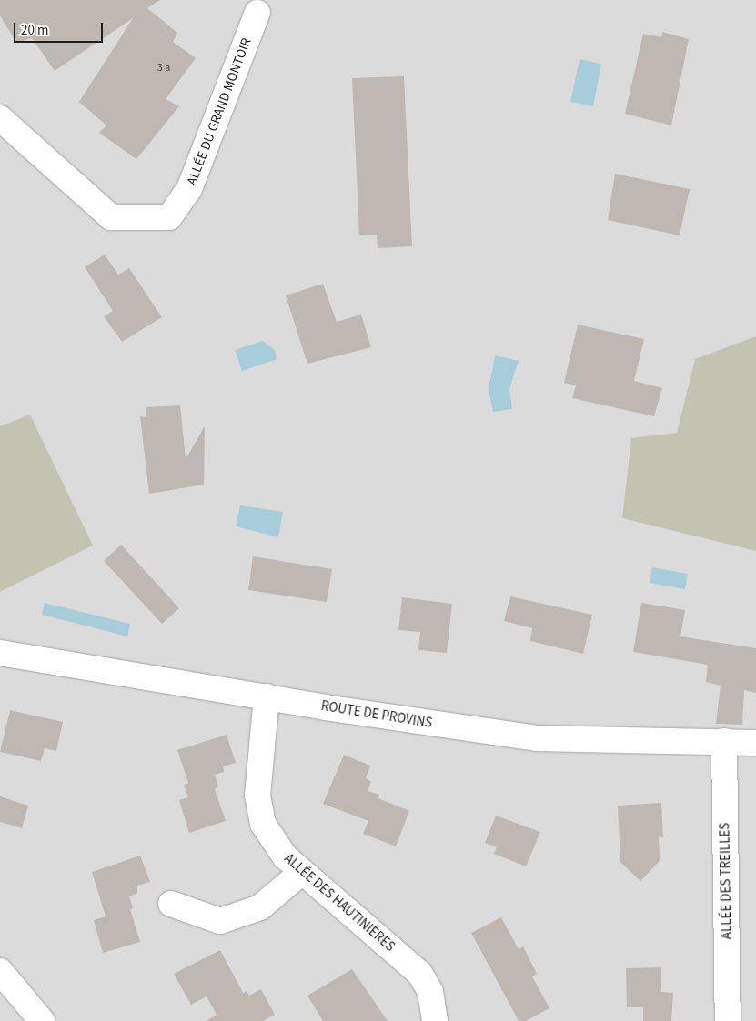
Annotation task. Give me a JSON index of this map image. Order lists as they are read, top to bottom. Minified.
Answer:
{"streets":{"street":["ALLÉE DU GRAND MONTOIR","ROUTE DE PROVINS","ALLÉE DES TREILLES","ALLÉE DES HAUTINIÈRES"]},"crossings":[["ROUTE DE PROVINS","ALLÉE DES TREILLES"],["ROUTE DE PROVINS","ALLÉE DES HAUTINIÈRES"]],"house_numbers":["3 a"],"scale_bar":"20 m"}
